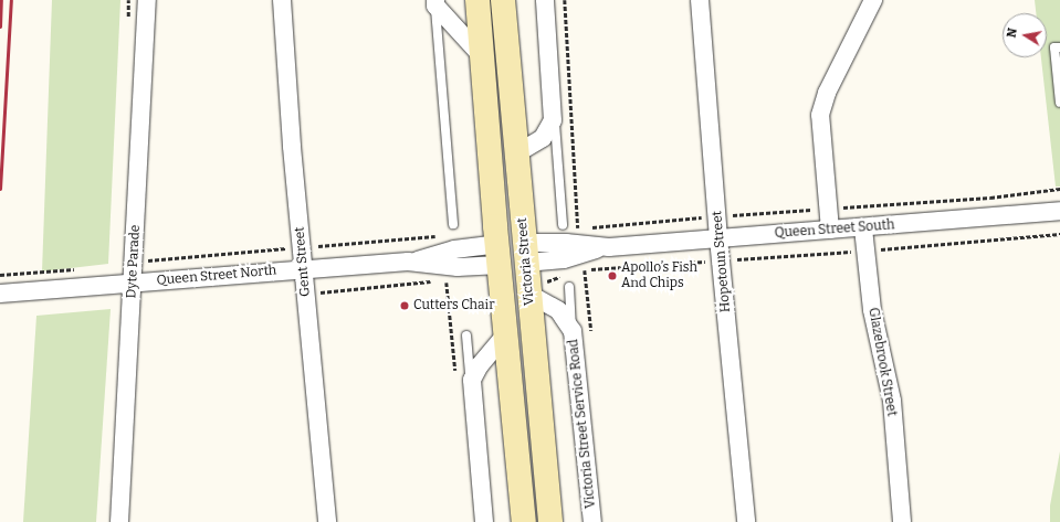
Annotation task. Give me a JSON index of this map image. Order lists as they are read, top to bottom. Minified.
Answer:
{"streets":{"main road":["Queen Street South","Victoria Street"],"street":["Dyte Parade","Gent Street","Hopetoun Street","Queen Street North","Glazebrook Street","Victoria Street Service Road"]},"crossings":[["Queen Street South","Victoria Street"],["Queen Street South","Hopetoun Street"],["Queen Street South","Queen Street North"],["Queen Street South","Glazebrook Street"],["Dyte Parade","Queen Street North"],["Gent Street","Queen Street North"],["Victoria Street","Queen Street North"],["Victoria Street","Victoria Street Service Road"]],"places":["Apollo’s Fish And Chips","Cutters Chair"],"north":"left"}
